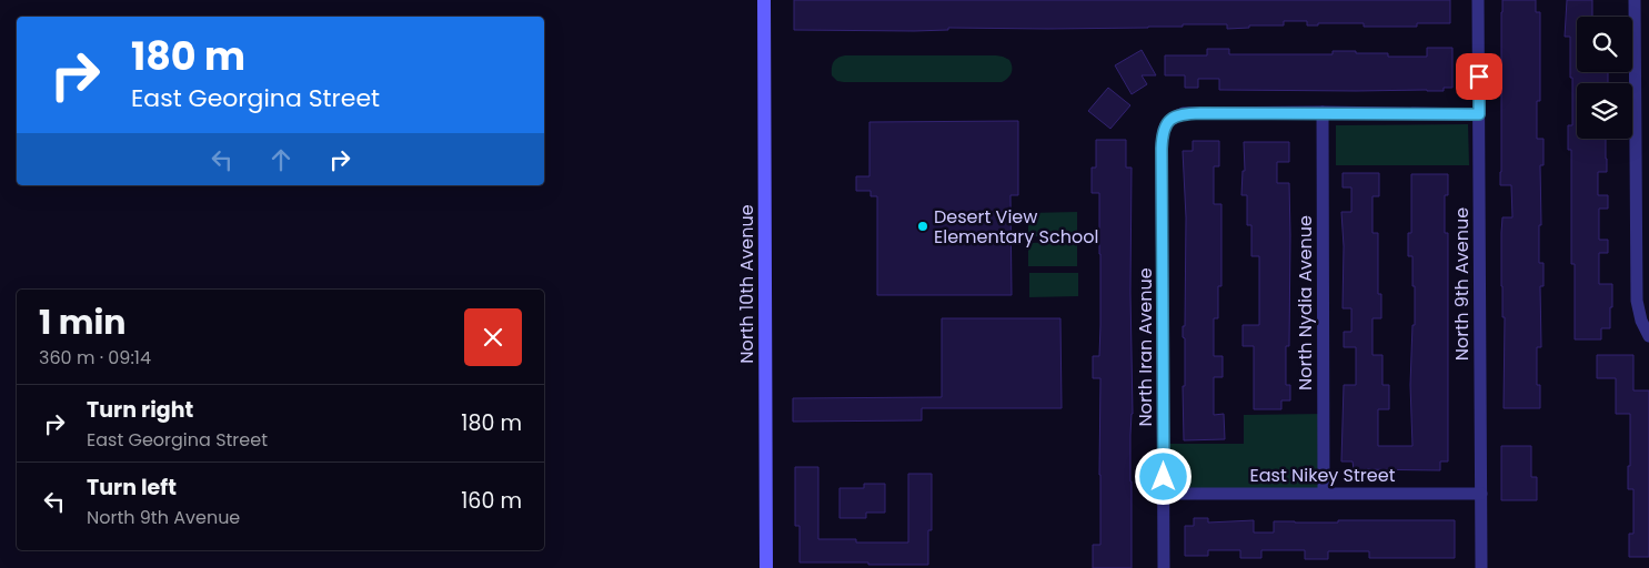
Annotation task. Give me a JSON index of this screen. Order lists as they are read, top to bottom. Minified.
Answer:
{"streets":{"main road":["North 10th Avenue"],"street":["North 9th Avenue","North Nydia Avenue","North Iran Avenue","East Nikey Street"]},"crossings":[["North 9th Avenue","East Nikey Street"],["North Nydia Avenue","North Iran Avenue"],["North Nydia Avenue","East Nikey Street"],["North Iran Avenue","East Nikey Street"]],"places":["Desert View Elementary School"],"page":{"turn":["180 m","East Georgina Street"],"heading":["1 min","360 m · 09:14"],"list":[{"name":"Turn right","note":"East Georgina Street","value":"180 m"},{"name":"Turn left","note":"North 9th Avenue","value":"160 m"}]}}
